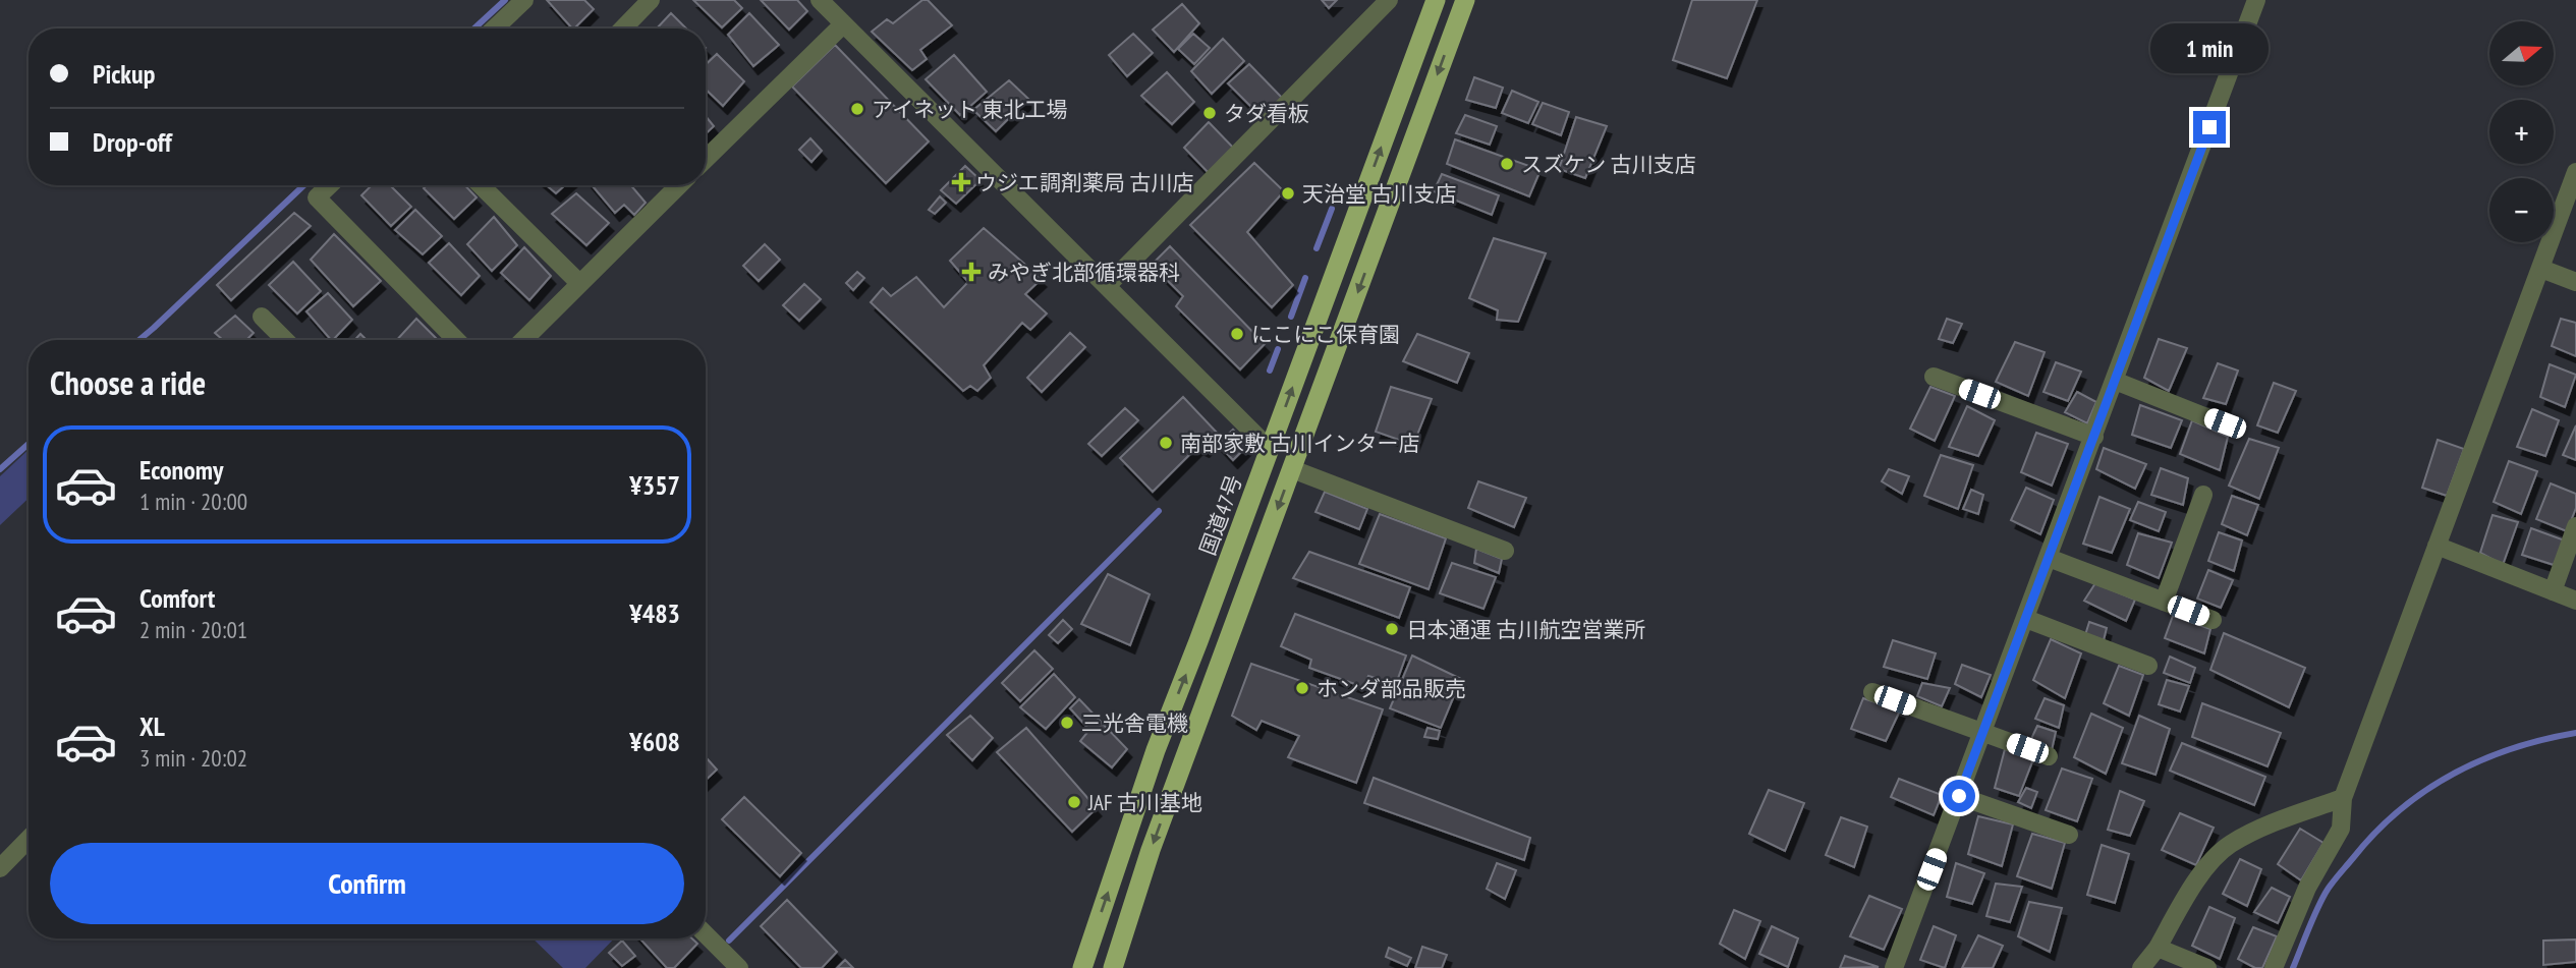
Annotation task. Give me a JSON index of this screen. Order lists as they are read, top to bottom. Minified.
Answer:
{"streets":{"highway":["国道47号"]},"places":{"other":["アイネット 東北工場","タダ看板","スズケン 古川支店","天治堂 古川支店","にこにこ保育園","南部家敷 古川インター店","日本通運 古川航空営業所","ホンダ部品販売","三光舎電機","JAF 古川基地"],"health":["ウジエ調剤薬局 古川店","みやぎ北部循環器科"]},"north":"right","page":{"map_buttons":["+","−"],"bubble":"1 min","banner":["Pickup","Drop-off"],"heading":"Choose a ride","list":[{"name":"Economy","note":"1 min · 20:00","value":"¥357"},{"name":"Comfort","note":"2 min · 20:01","value":"¥483"},{"name":"XL","note":"3 min · 20:02","value":"¥608"}],"buttons":"Confirm"}}
